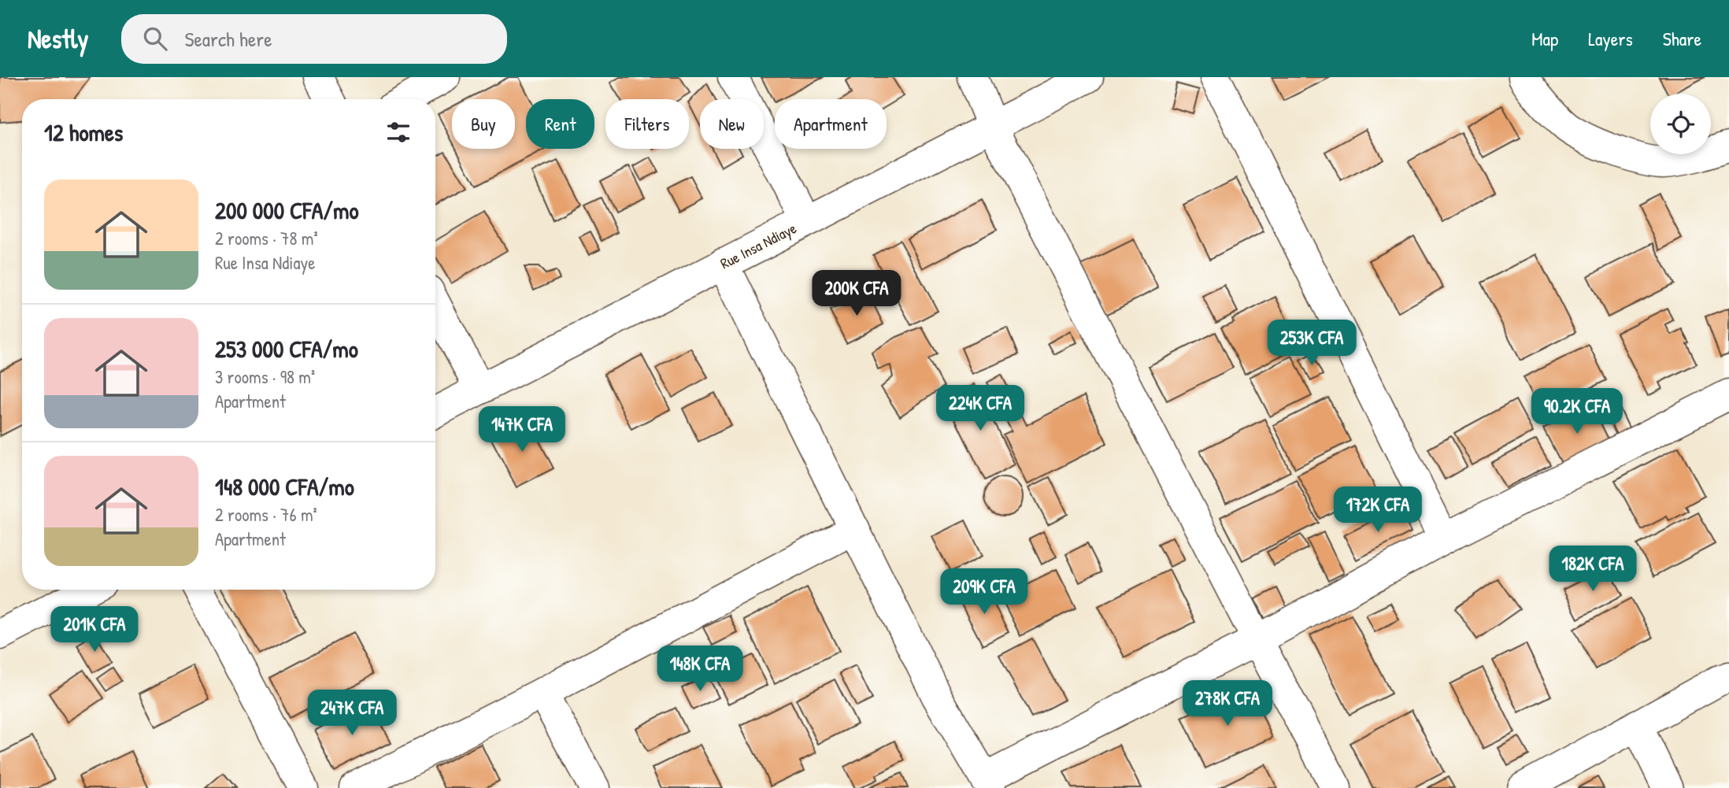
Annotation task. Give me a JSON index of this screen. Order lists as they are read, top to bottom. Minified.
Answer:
{"streets":{"street":["Rue Insa Ndiaye"]},"page":{"header":"Nestly","search":"Search here","nav":["Map","Layers","Share"],"chip":["Buy","Rent","Filters","New","Apartment"],"heading":"12 homes","list":[{"name":"200 000 CFA/mo","note":"2 rooms · 78 m² · Rue Insa Ndiaye"},{"name":"253 000 CFA/mo","note":"3 rooms · 98 m² · Apartment"},{"name":"148 000 CFA/mo","note":"2 rooms · 76 m² · Apartment"}],"price":["200K CFA","253K CFA","224K CFA","90.2K CFA","147K CFA","172K CFA","182K CFA","209K CFA","201K CFA","148K CFA","278K CFA","247K CFA"]}}
